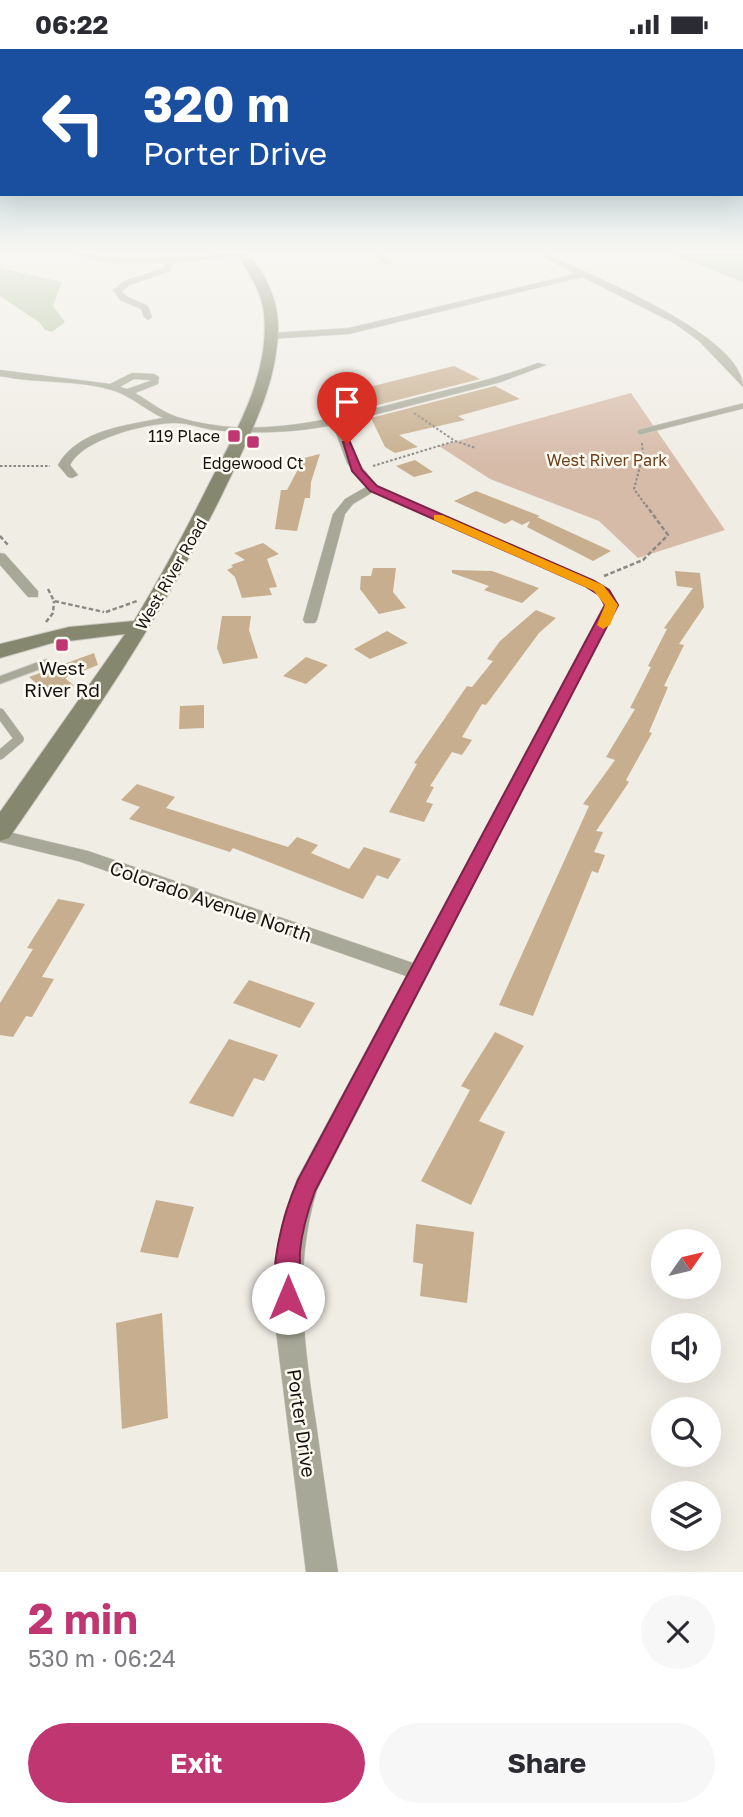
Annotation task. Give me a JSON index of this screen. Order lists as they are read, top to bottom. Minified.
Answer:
{"streets":{"main road":["West River Road"],"street":["Colorado Avenue North","Porter Drive"]},"crossings":[["West River Road","Colorado Avenue North"],["Colorado Avenue North","Porter Drive"]],"parks":["West River Park"],"places":{"transit":["119 Place","Edgewood Ct","West River Rd"]},"north":"top right","page":{"status":"06:22","turn":["320 m","Porter Drive"],"heading":["2 min","530 m · 06:24"],"buttons":["Exit","Share"]}}
